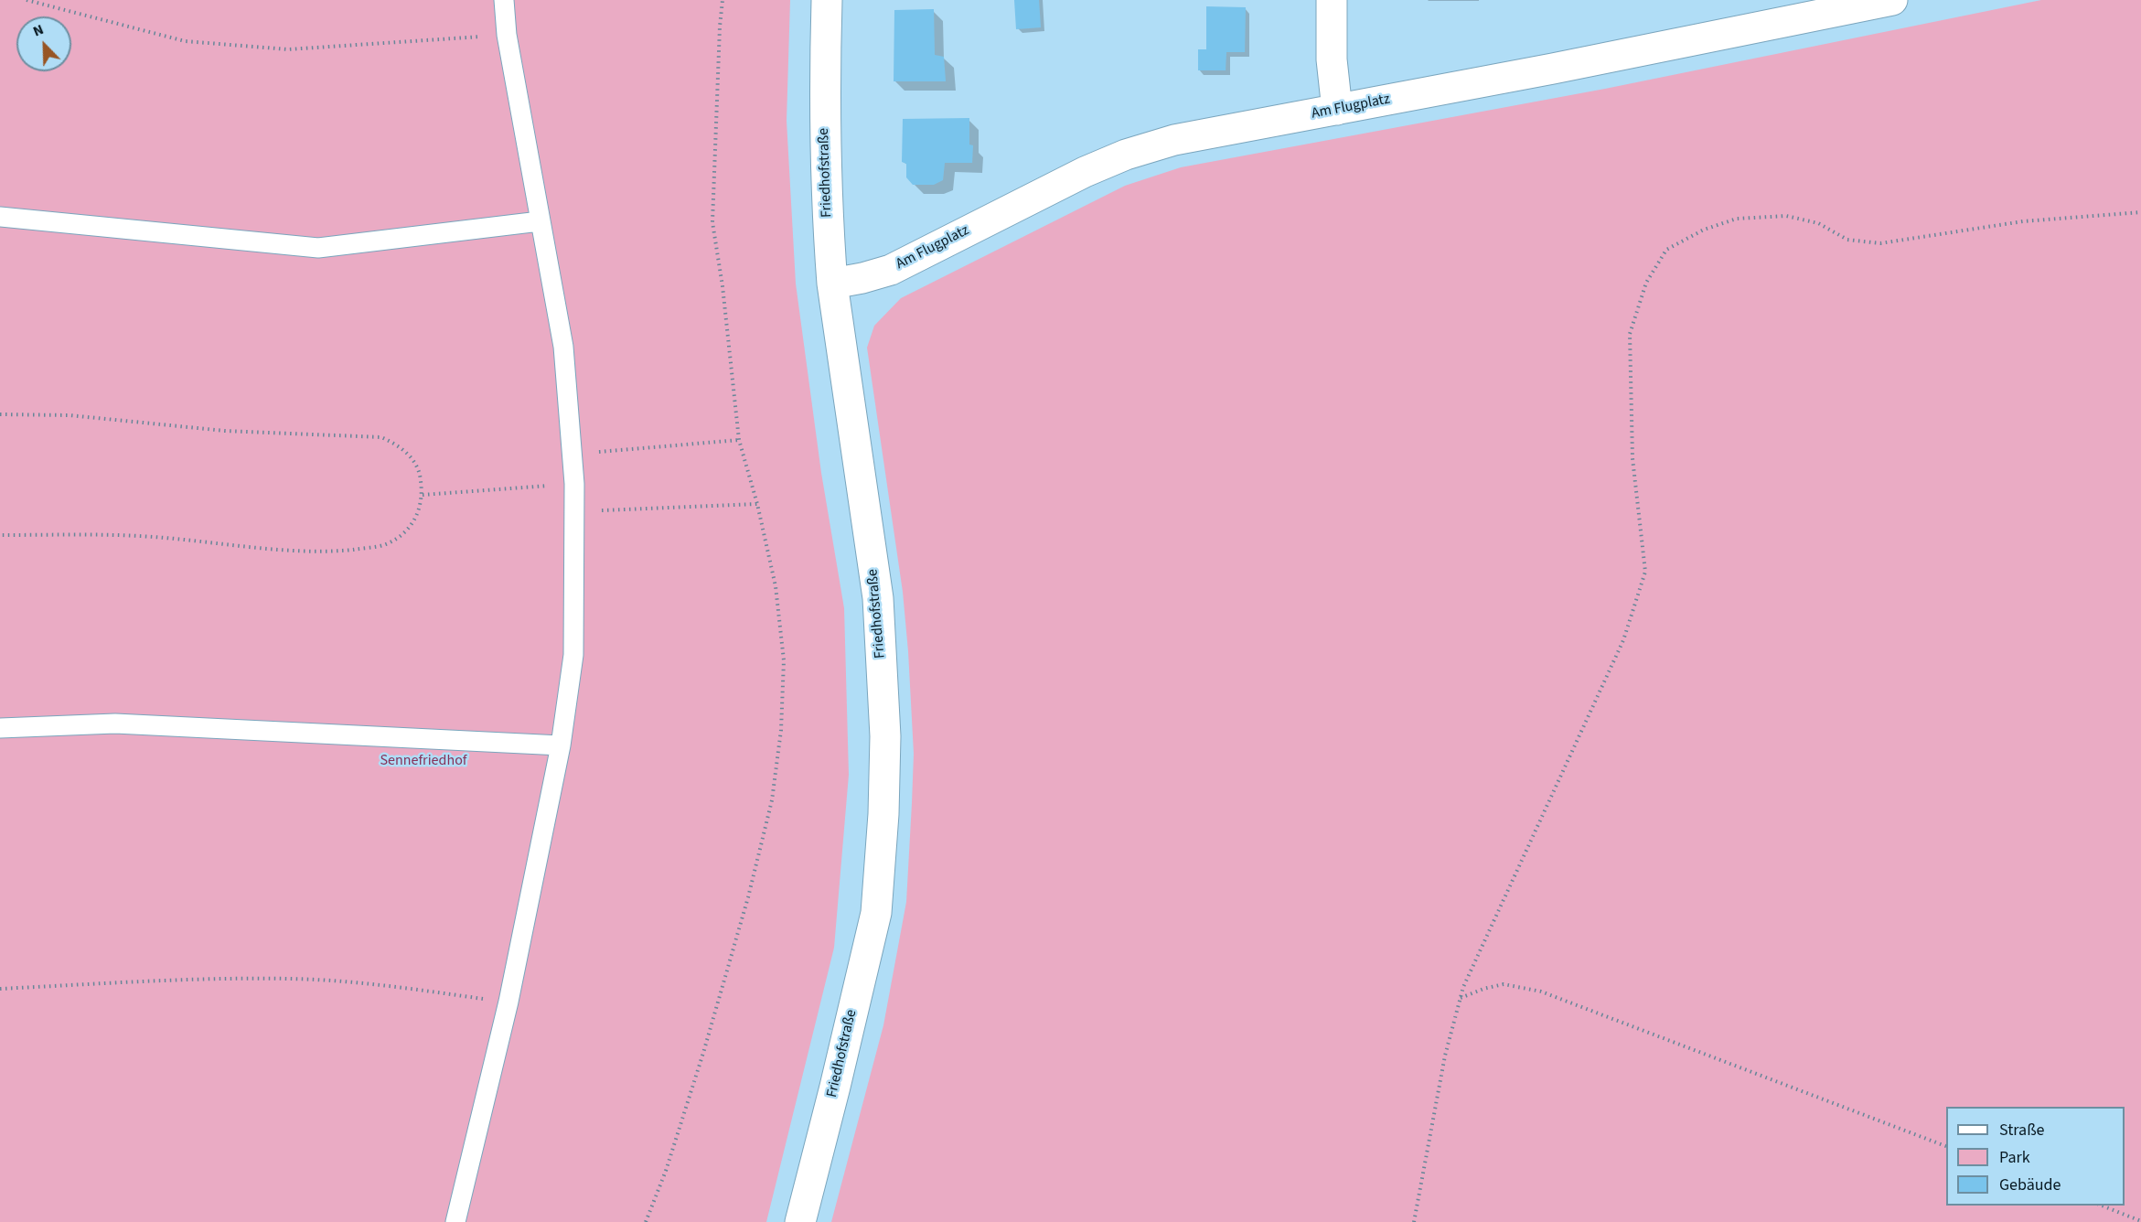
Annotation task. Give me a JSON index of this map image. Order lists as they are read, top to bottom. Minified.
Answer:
{"streets":{"street":["Am Flugplatz","Friedhofstraße"]},"crossings":[["Am Flugplatz","Friedhofstraße"]],"parks":["Sennefriedhof"],"legend":["Straße","Park","Gebäude"],"north":"top left"}
